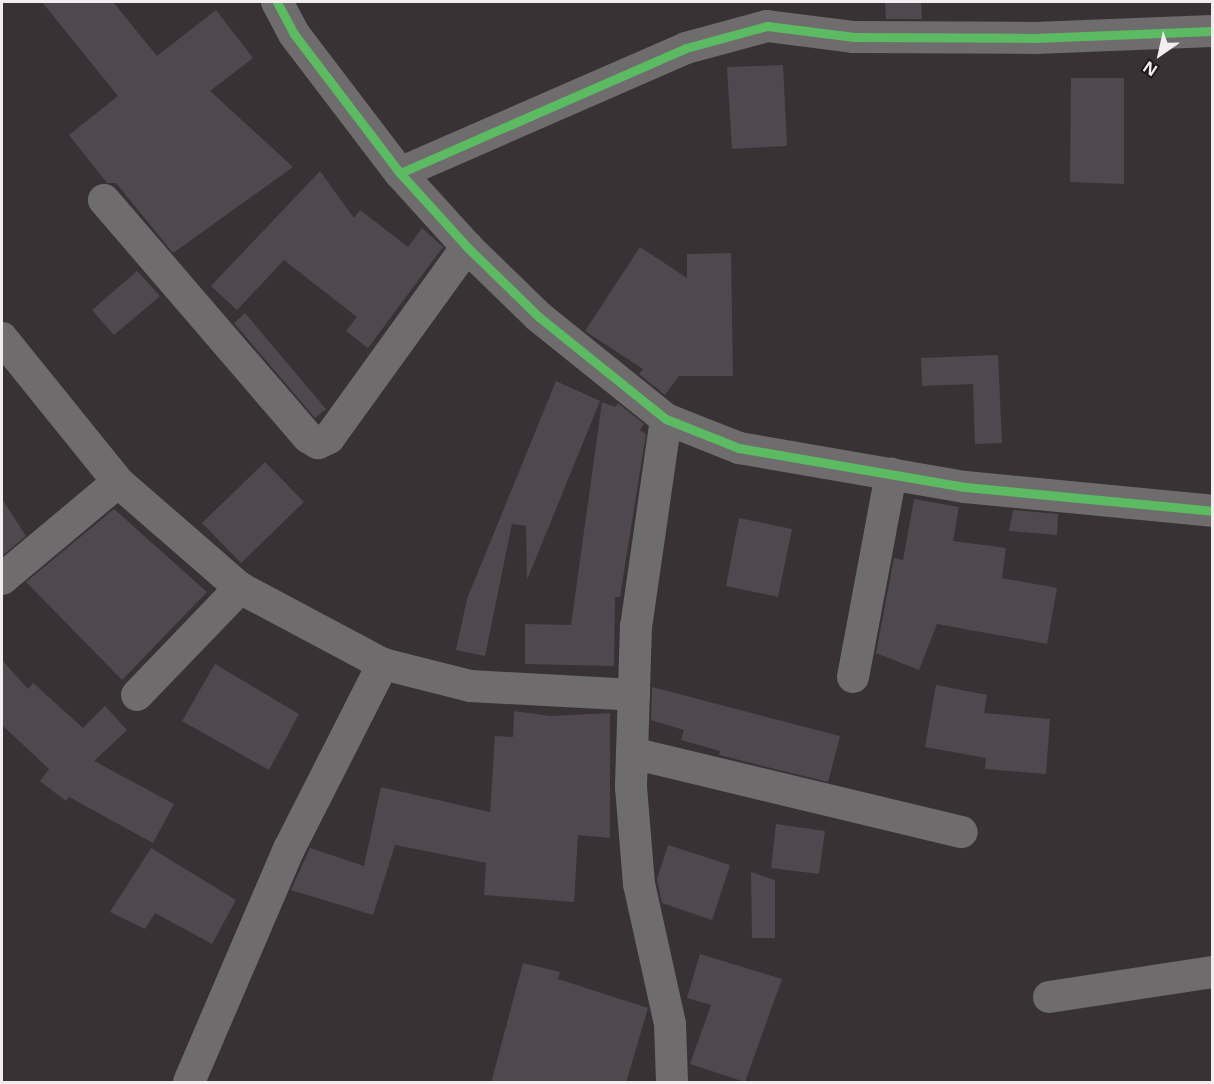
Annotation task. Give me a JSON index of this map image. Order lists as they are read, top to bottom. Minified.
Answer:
{"north":"bottom left"}
